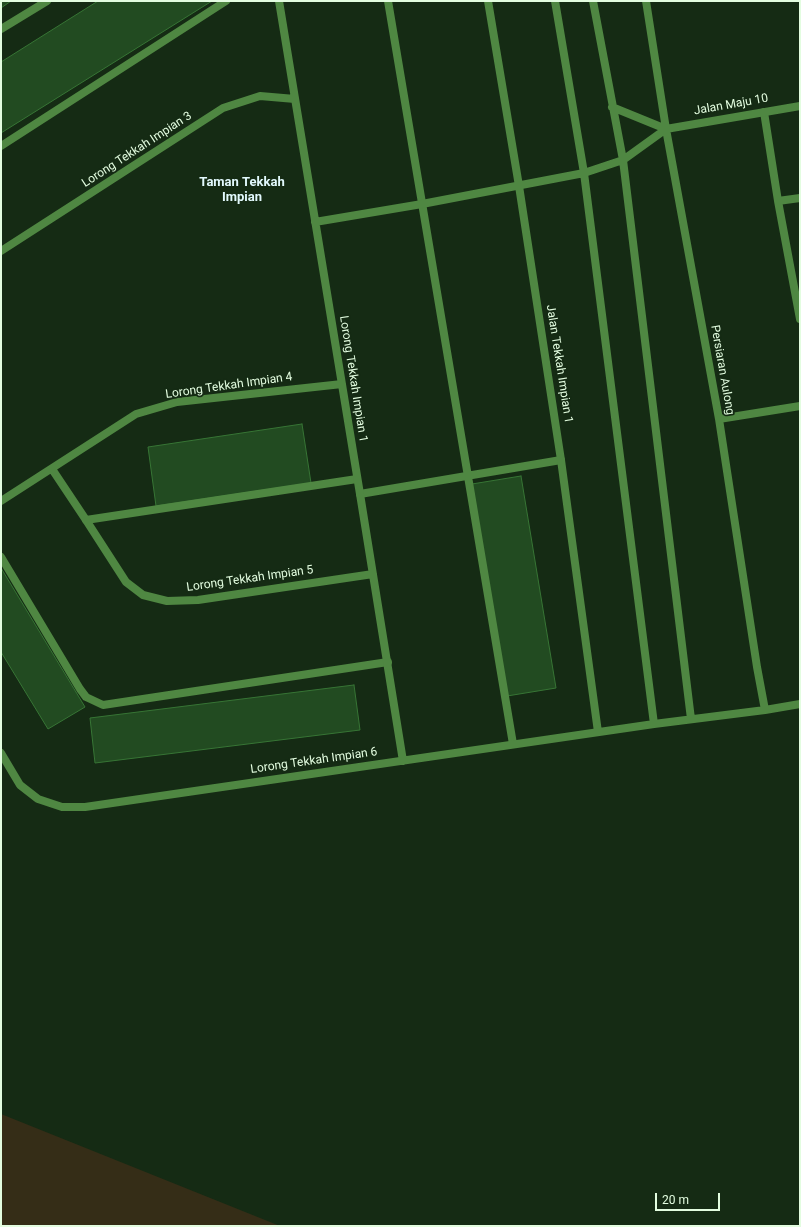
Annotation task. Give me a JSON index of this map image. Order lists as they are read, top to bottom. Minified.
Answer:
{"streets":{"street":["Jalan Maju 10","Lorong Tekkah Impian 3","Jalan Tekkah Impian 1","Persiaran Aulong","Lorong Tekkah Impian 1","Lorong Tekkah Impian 4","Lorong Tekkah Impian 5","Lorong Tekkah Impian 6"]},"crossings":[["Jalan Maju 10","Persiaran Aulong"],["Lorong Tekkah Impian 3","Lorong Tekkah Impian 1"],["Jalan Tekkah Impian 1","Lorong Tekkah Impian 6"],["Persiaran Aulong","Lorong Tekkah Impian 6"],["Lorong Tekkah Impian 1","Lorong Tekkah Impian 4"],["Lorong Tekkah Impian 1","Lorong Tekkah Impian 5"],["Lorong Tekkah Impian 1","Lorong Tekkah Impian 6"],["Lorong Tekkah Impian 4","Lorong Tekkah Impian 5"]],"districts":["Taman Tekkah Impian"],"scale_bar":"20 m"}
